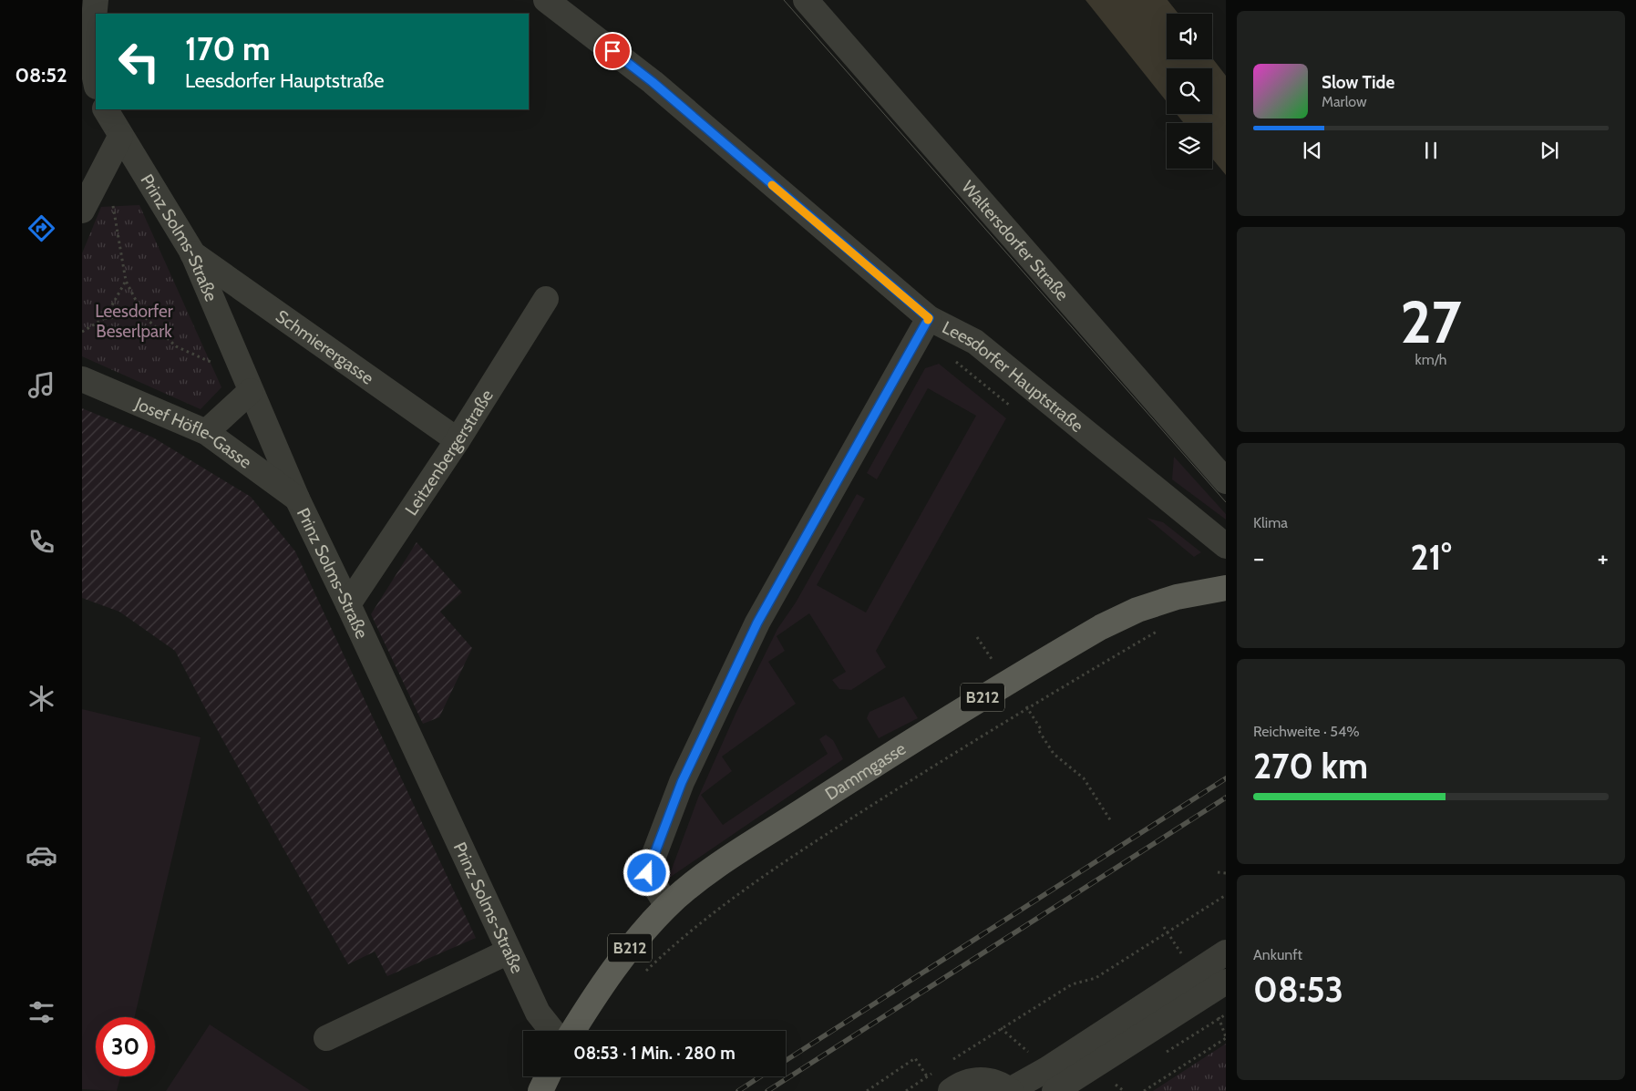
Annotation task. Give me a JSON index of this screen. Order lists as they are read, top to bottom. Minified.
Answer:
{"streets":{"main road":["B212","Dammgasse"],"street":["Prinz Solms-Straße","Waltersdorfer Straße","Schmierergasse","Leesdorfer Hauptstraße","Josef Höfle-Gasse","Leitzenbergerstraße"]},"crossings":[["Prinz Solms-Straße","Schmierergasse"],["Prinz Solms-Straße","Josef Höfle-Gasse"],["Prinz Solms-Straße","Leitzenbergerstraße"],["Schmierergasse","Leitzenbergerstraße"]],"parks":["Leesdorfer Beserlpark"],"page":{"tabs":"08:52","turn":["170 m","Leesdorfer Hauptstraße"],"song":["Slow Tide","Marlow"],"tile":[["27","km/h"],"Klima",["Reichweite · 54%","270 km"],["Ankunft","08:53"]],"heat":["−","21°","+"],"limit":"30","trip":"08:53 · 1 Min. · 280 m"}}
